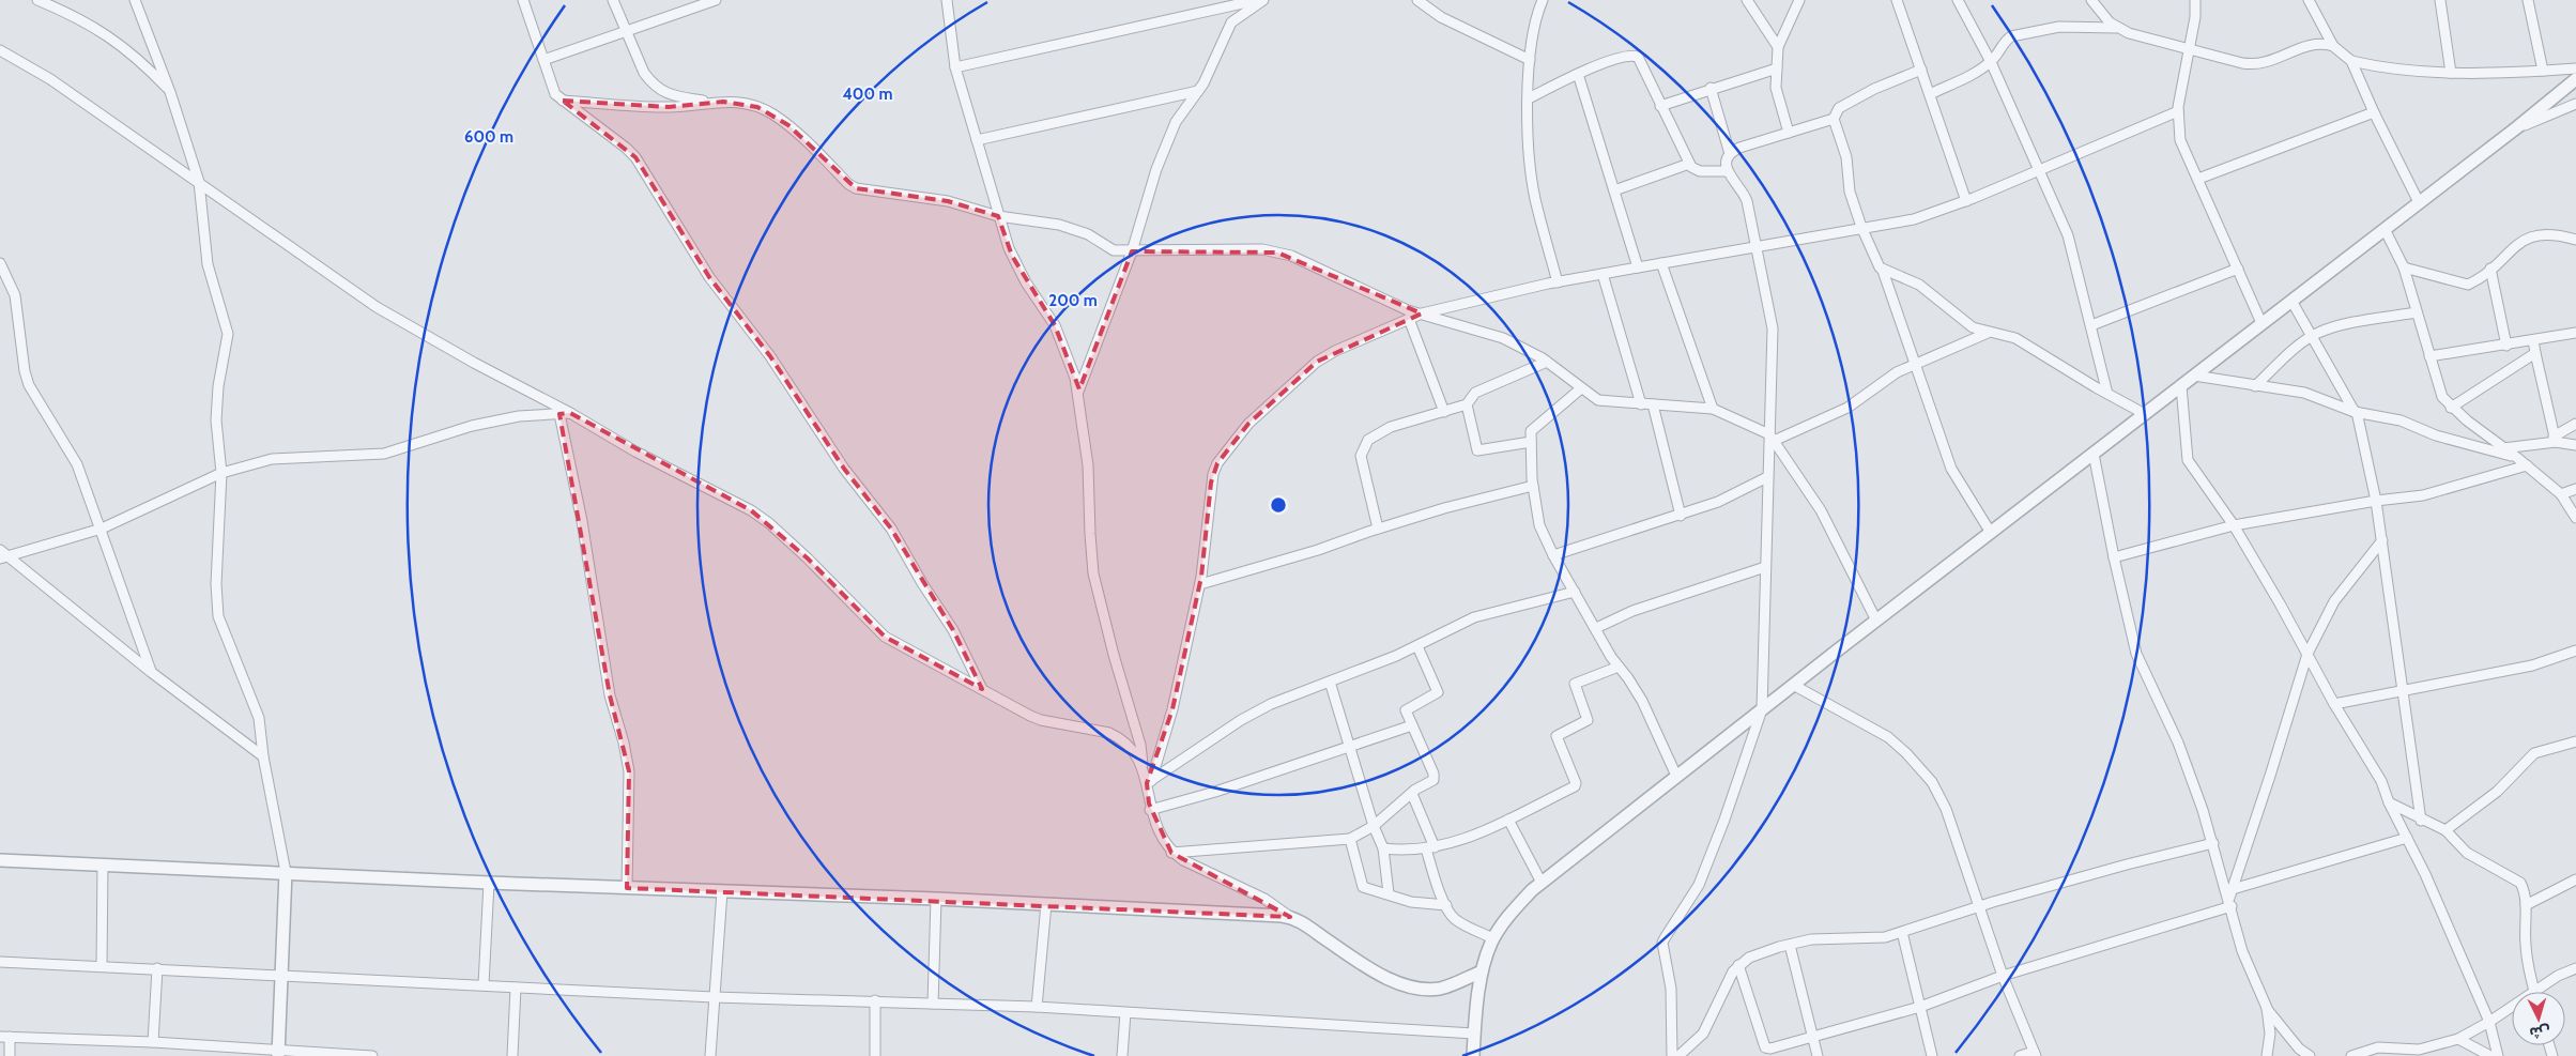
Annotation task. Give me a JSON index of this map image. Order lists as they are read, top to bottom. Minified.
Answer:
{"north":"bottom","rings":["400 m","600 m","200 m"]}
